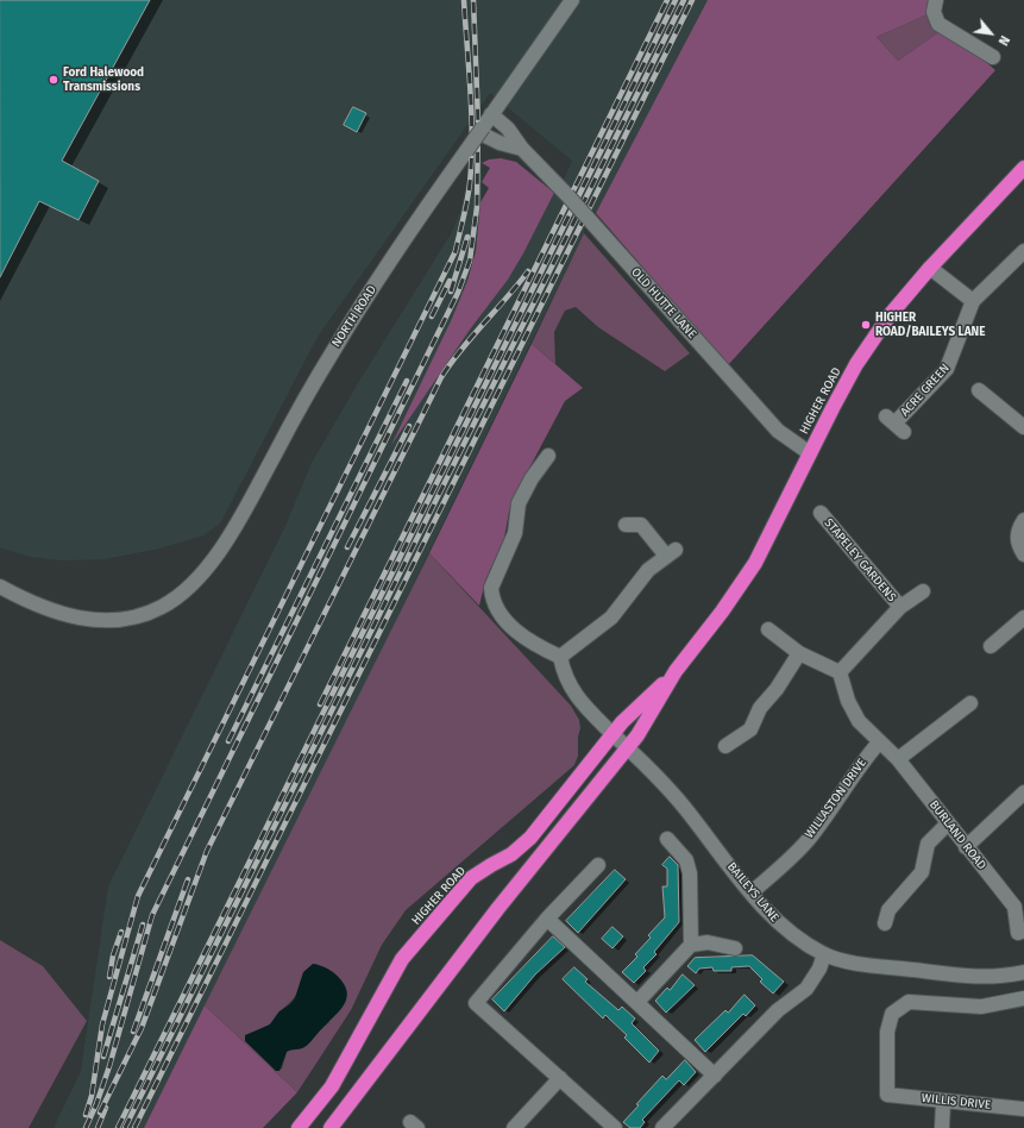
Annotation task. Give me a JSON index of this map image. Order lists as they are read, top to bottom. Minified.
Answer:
{"streets":{"highway":["HIGHER ROAD"],"street":["OLD HUTTE LANE","NORTH ROAD","ACRE GREEN","STAPELEY GARDENS","WILLASTON DRIVE","BURLAND ROAD","BAILEYS LANE","WILLIS DRIVE"]},"crossings":[["OLD HUTTE LANE","NORTH ROAD"],["OLD HUTTE LANE","HIGHER ROAD"],["HIGHER ROAD","BAILEYS LANE"],["STAPELEY GARDENS","BURLAND ROAD"],["WILLASTON DRIVE","BURLAND ROAD"],["WILLASTON DRIVE","BAILEYS LANE"]],"places":["Ford Halewood Transmissions","HIGHER ROAD/BAILEYS LANE"],"north":"bottom right"}
